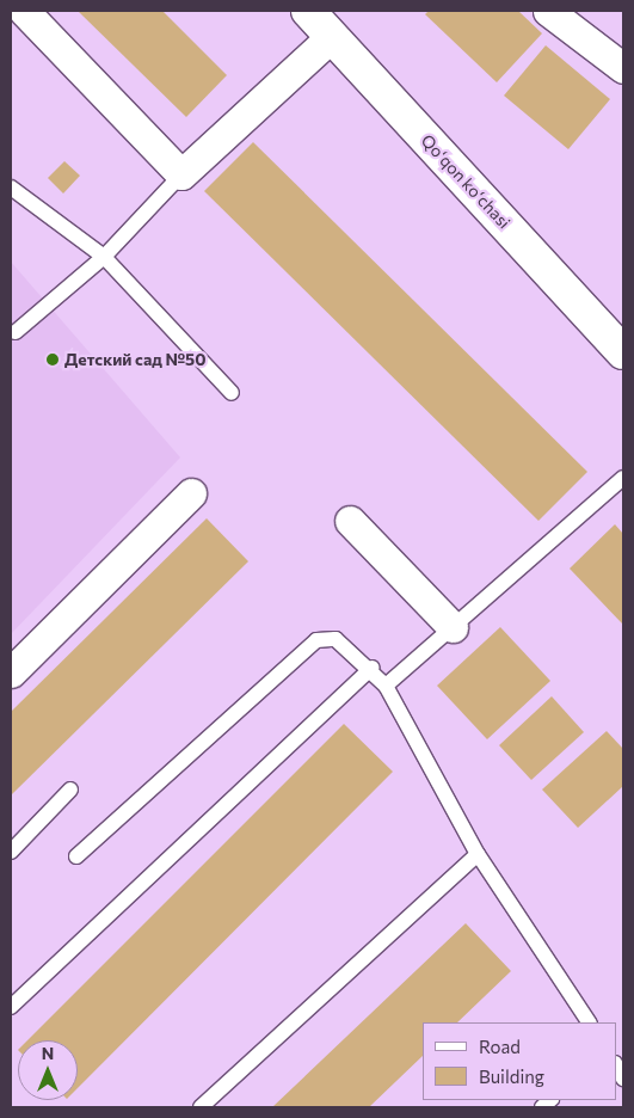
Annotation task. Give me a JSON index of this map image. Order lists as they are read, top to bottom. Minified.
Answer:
{"streets":{"street":["Qoʻqon koʻchasi"]},"places":["Детский сад №50"],"legend":["Road","Building"],"north":"top"}
